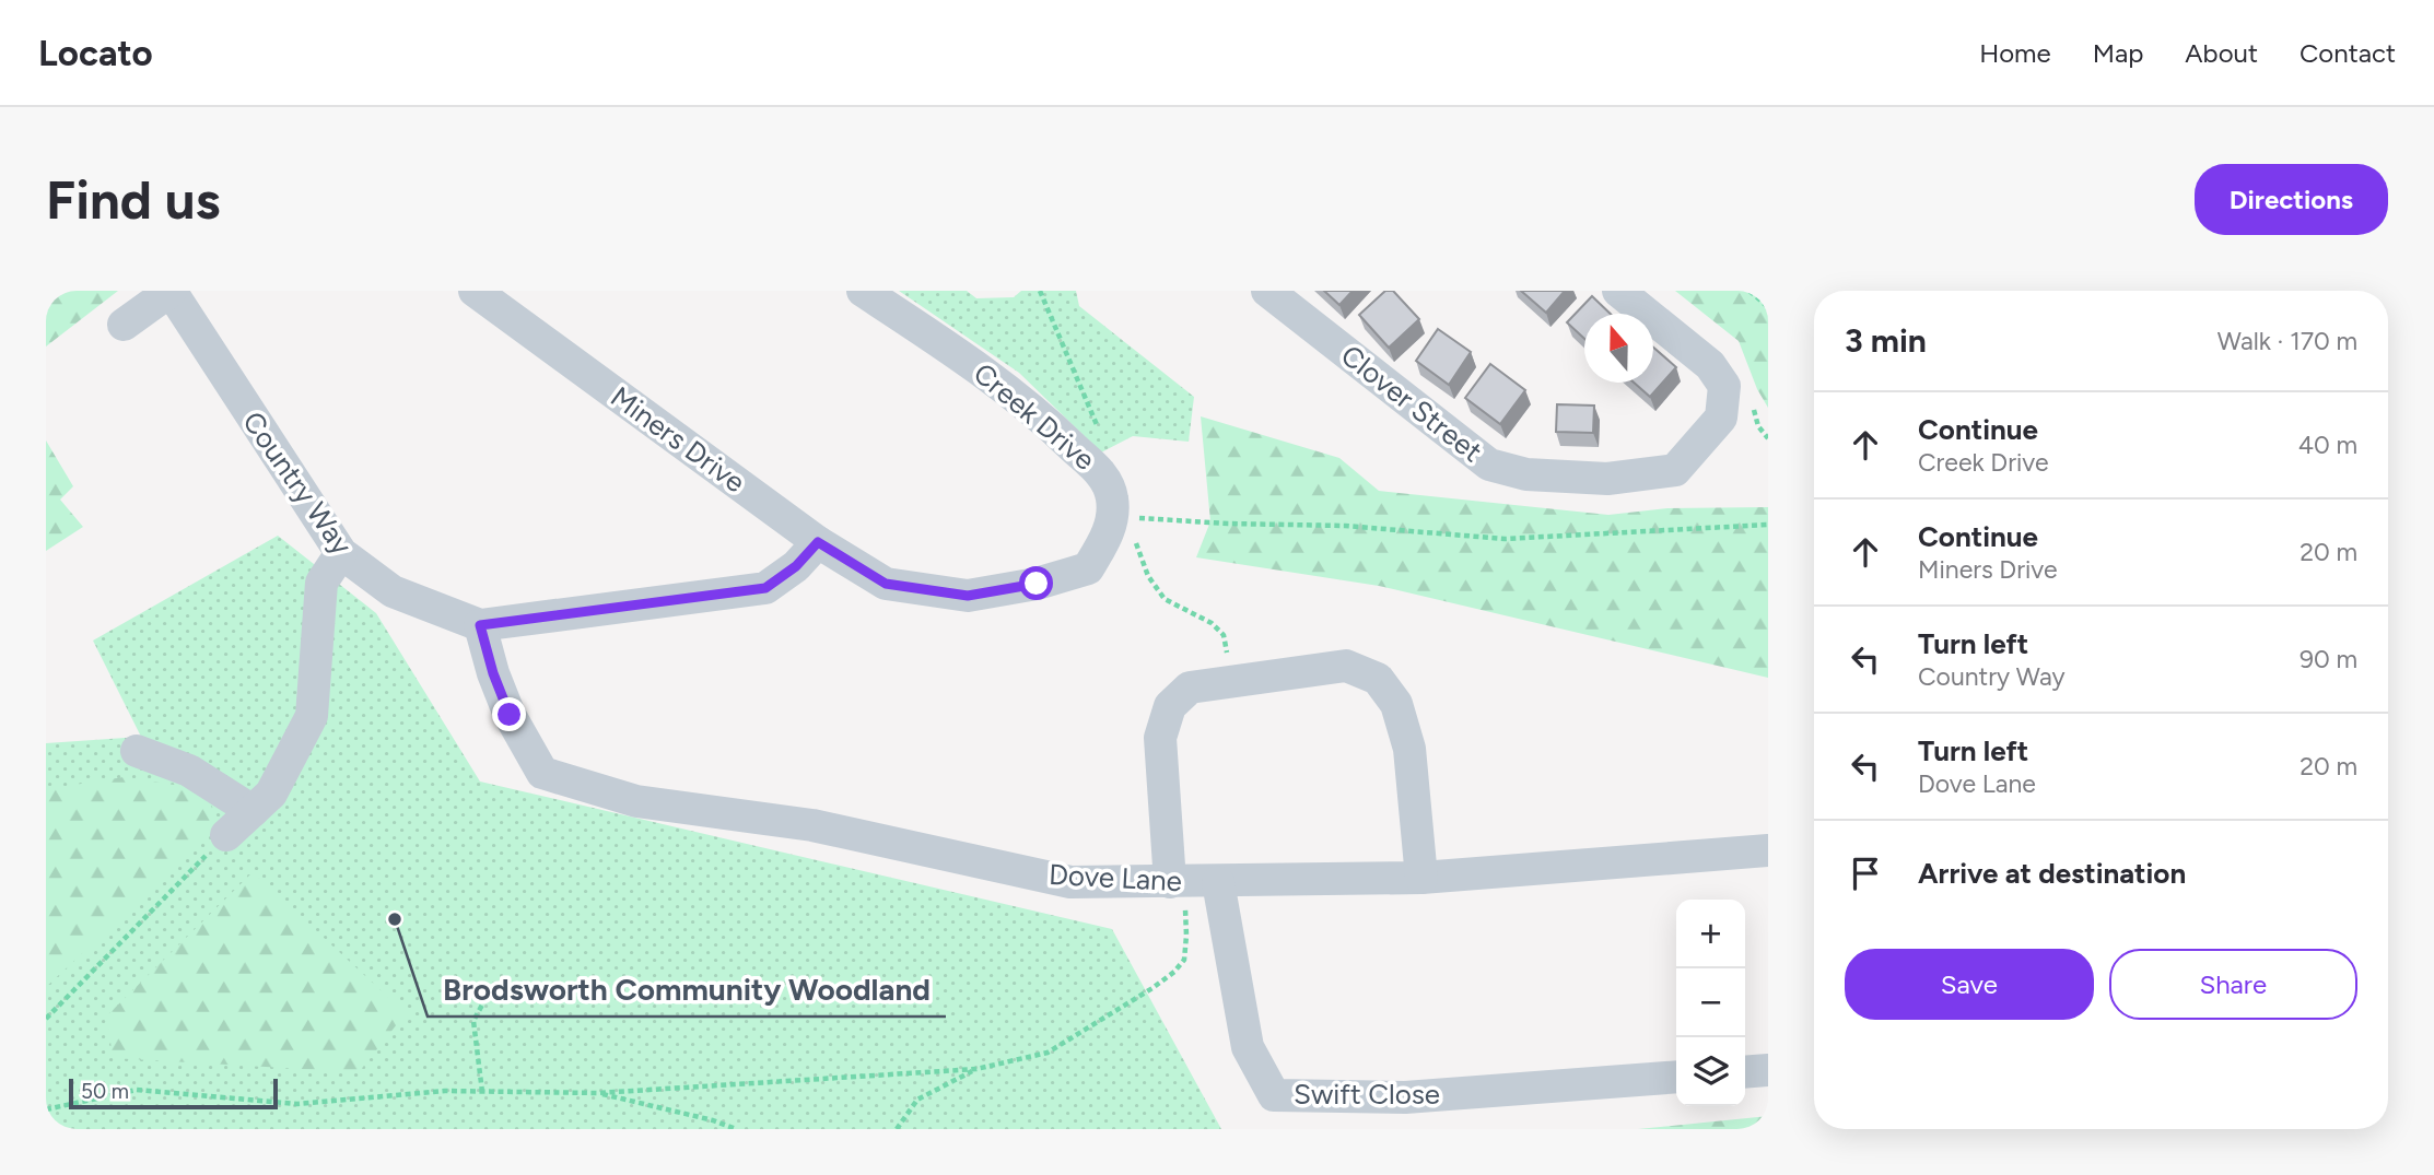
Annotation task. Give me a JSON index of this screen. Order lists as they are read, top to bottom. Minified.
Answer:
{"streets":{"street":["Clover Street","Creek Drive","Miners Drive","Country Way","Dove Lane","Swift Close"]},"crossings":[["Creek Drive","Miners Drive"],["Miners Drive","Country Way"],["Country Way","Dove Lane"],["Dove Lane","Swift Close"]],"places":["Brodsworth Community Woodland"],"scale_bar":"50 m","north":"top","page":{"header":"Locato","nav":["Home","Map","About","Contact"],"buttons":["Directions",["Save","Share"]],"title":"Find us","heading":["3 min","Walk · 170 m"],"list":[["Continue","Creek Drive","40 m"],["Continue","Miners Drive","20 m"],["Turn left","Country Way","90 m"],["Turn left","Dove Lane","20 m"],"Arrive at destination"],"map_buttons":["+","−"],"scale":"50 m"}}
